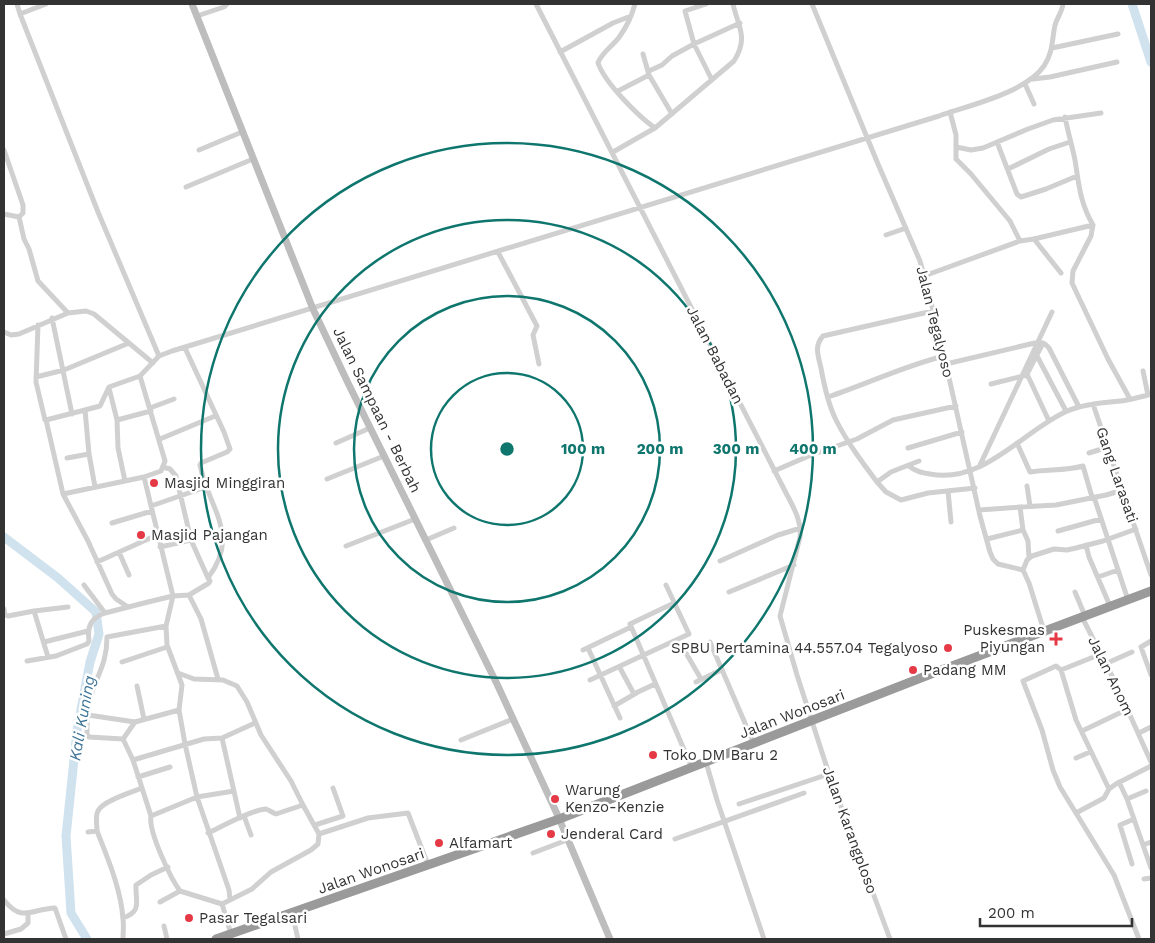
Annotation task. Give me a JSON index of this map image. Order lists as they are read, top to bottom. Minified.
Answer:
{"streets":{"highway":["Jalan Wonosari"],"main road":["Jalan Sampaan - Berbah"],"street":["Jalan Tegalyoso","Jalan Babadan","Gang Larasati","Jalan Anom","Jalan Karangploso"]},"crossings":[["Jalan Sampaan - Berbah","Jalan Wonosari"],["Jalan Anom","Jalan Wonosari"],["Jalan Wonosari","Jalan Karangploso"]],"water":["Kali Kuning"],"places":{"other":["Masjid Minggiran","Masjid Pajangan","SPBU Pertamina 44.557.04 Tegalyoso","Padang MM","Toko DM Baru 2","Warung Kenzo-Kenzie","Jenderal Card","Alfamart","Pasar Tegalsari"],"health":["Puskesmas Piyungan"]},"scale_bar":"200 m","rings":["100 m","200 m","300 m","400 m"]}
